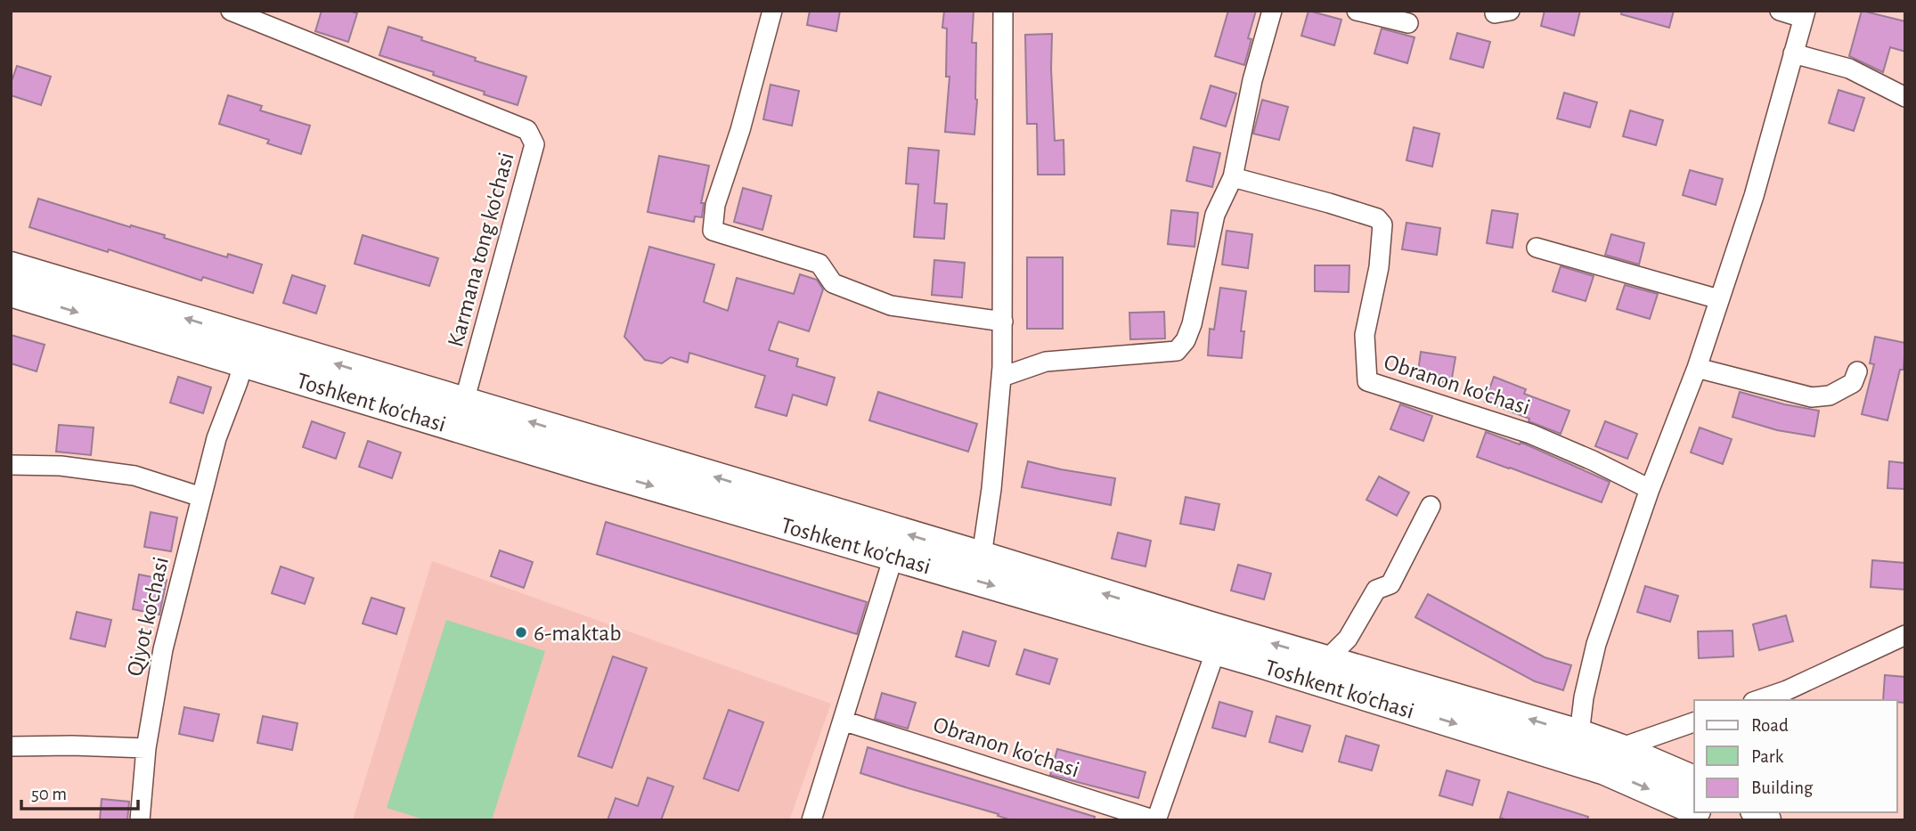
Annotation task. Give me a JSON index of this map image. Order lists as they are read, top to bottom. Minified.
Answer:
{"streets":{"highway":["Toshkent ko'chasi"],"street":["Karmana tong ko'chasi","Obranon ko'chasi","Qiyot ko'chasi"]},"crossings":[["Karmana tong ko'chasi","Toshkent ko'chasi"],["Obranon ko'chasi","Toshkent ko'chasi"],["Toshkent ko'chasi","Qiyot ko'chasi"]],"places":["6-maktab"],"legend":["Road","Park","Building"],"scale_bar":"50 m"}
